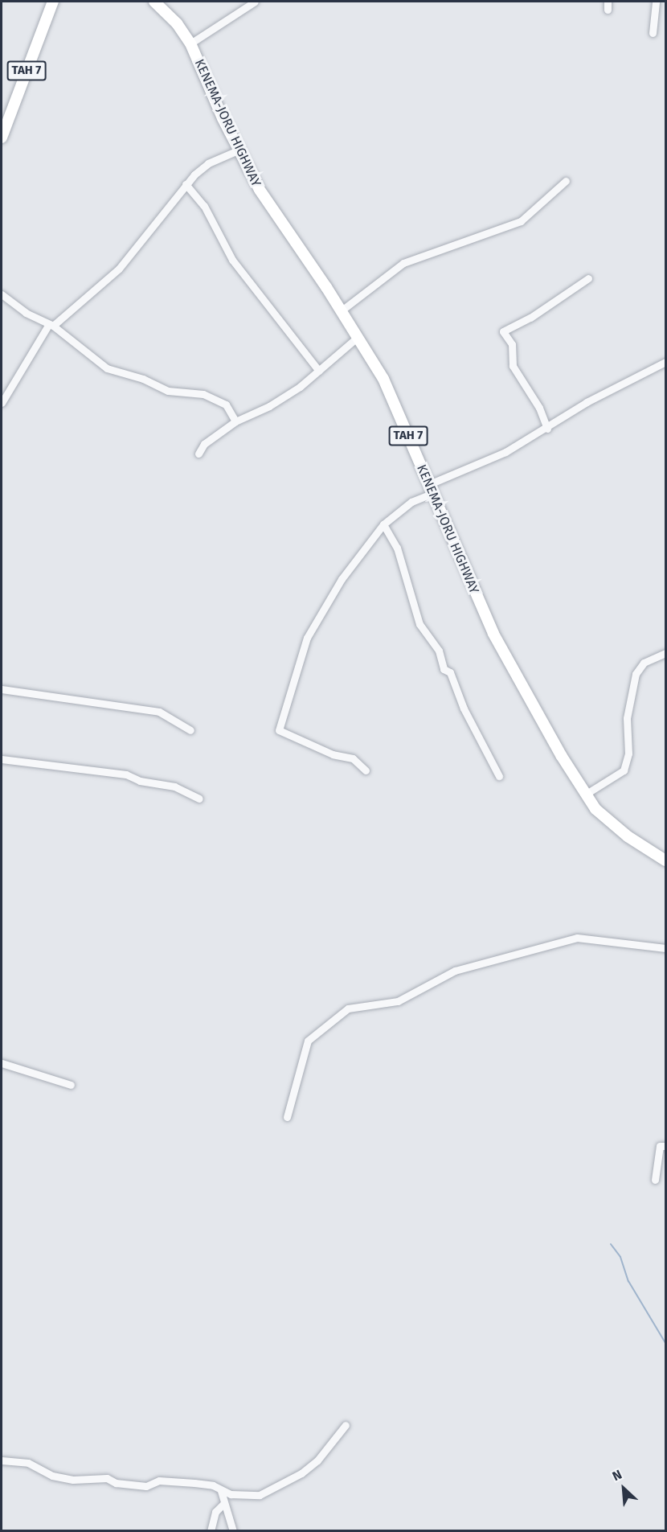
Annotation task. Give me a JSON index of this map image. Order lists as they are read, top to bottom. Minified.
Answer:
{"streets":{"highway":["TAH 7","KENEMA-JORU HIGHWAY"]},"north":"top left"}
